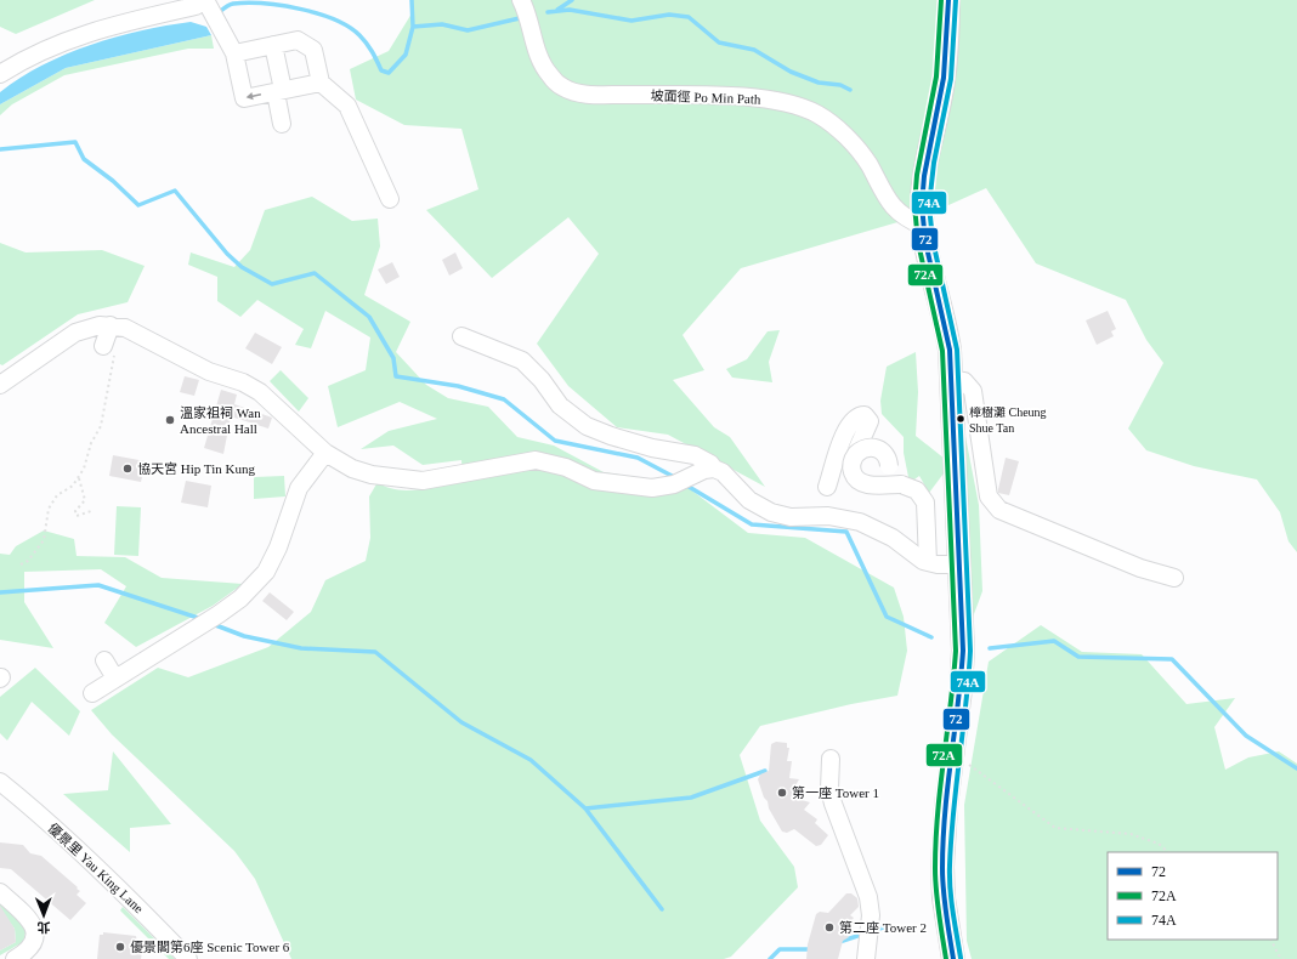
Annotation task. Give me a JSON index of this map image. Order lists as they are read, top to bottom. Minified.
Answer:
{"streets":{"street":["坡面徑 Po Min Path","優景里 Yau King Lane"]},"places":["樟樹灘 Cheung Shue Tan","溫家祖祠 Wan Ancestral Hall","協天宮 Hip Tin Kung","第一座 Tower 1","第二座 Tower 2","優景閣第6座 Scenic Tower 6"],"lines":["transit line 72","transit line 72A","transit line 74A"],"legend":["72","72A","74A"],"north":"bottom"}
